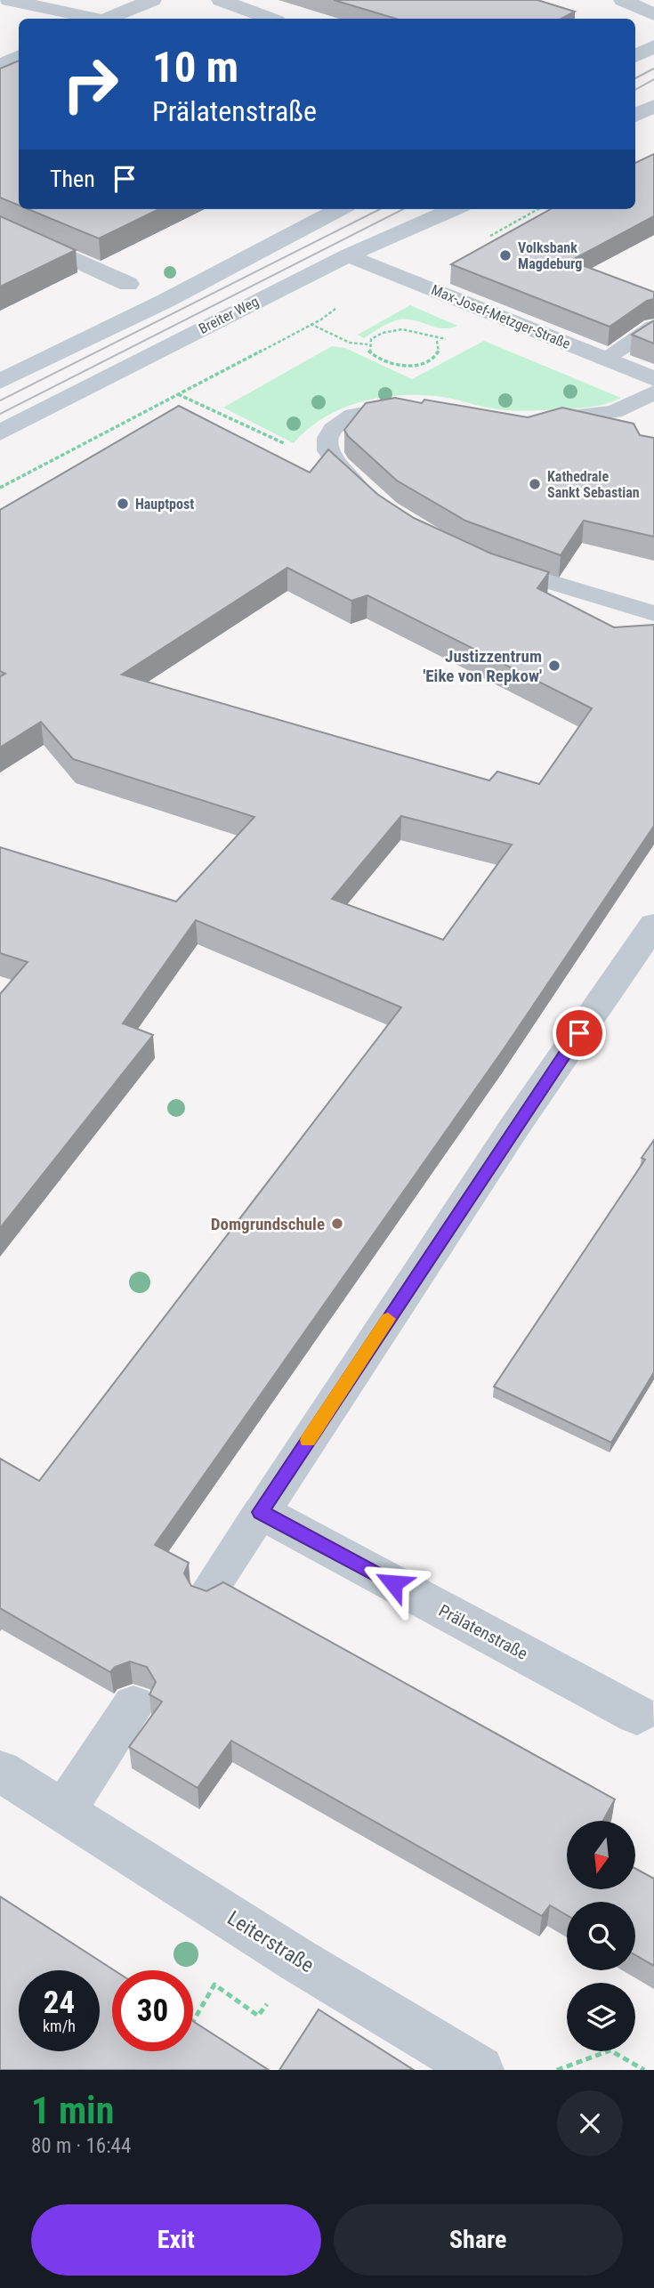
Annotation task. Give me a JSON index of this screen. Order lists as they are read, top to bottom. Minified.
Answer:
{"streets":{"street":["Breiter Weg","Max-Josef-Metzger-Straße","Prälatenstraße","Leiterstraße"]},"crossings":[["Breiter Weg","Max-Josef-Metzger-Straße"]],"places":["Volksbank Magdeburg","Kathedrale Sankt Sebastian","Hauptpost","Justizzentrum 'Eike von Repkow'","Domgrundschule"],"north":"bottom","page":{"turn":["10 m","Prälatenstraße"],"then":"Then","speed":"24 km/h","limit":"30","heading":["1 min","80 m · 16:44"],"buttons":["Exit","Share"]}}
